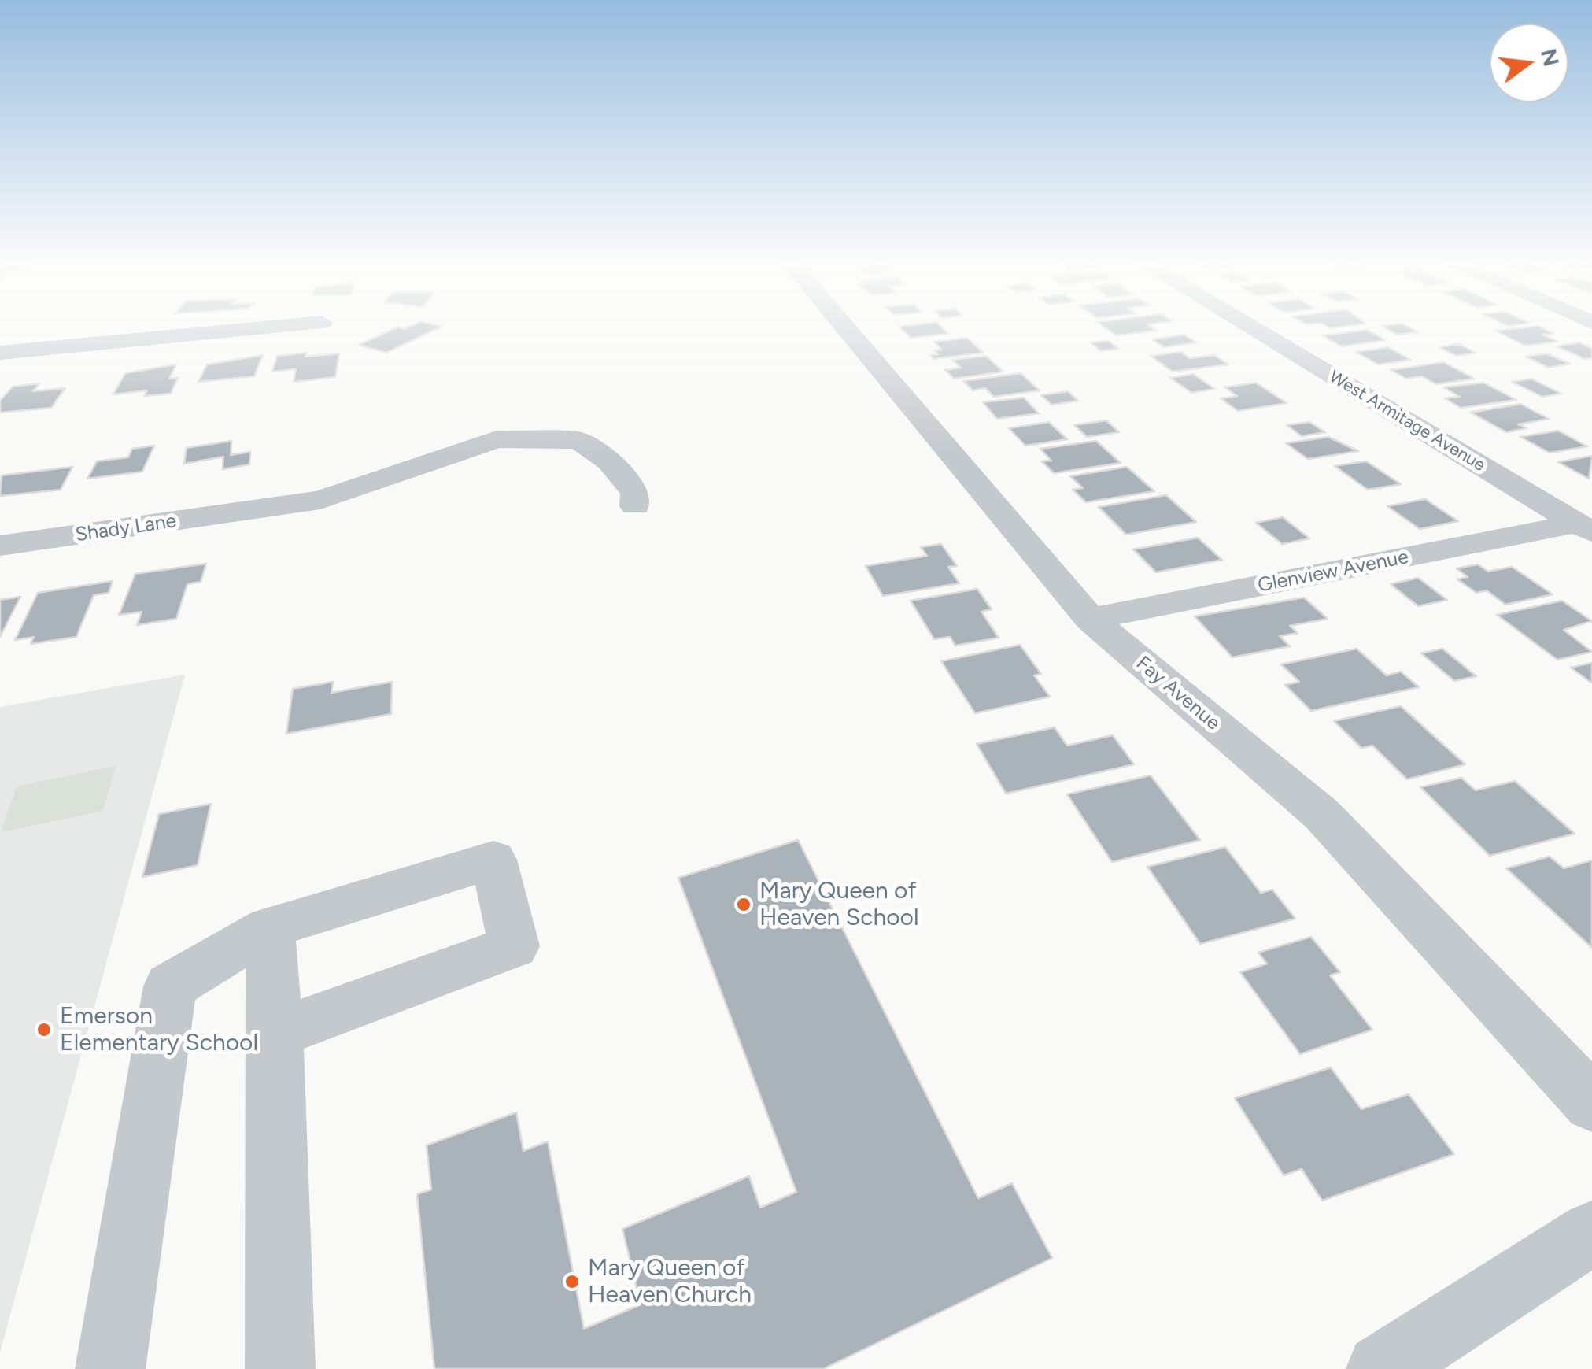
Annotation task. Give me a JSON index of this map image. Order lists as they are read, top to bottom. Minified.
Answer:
{"streets":{"street":["West Armitage Avenue","Shady Lane","Glenview Avenue","Fay Avenue"]},"crossings":[["West Armitage Avenue","Glenview Avenue"],["Glenview Avenue","Fay Avenue"]],"places":["Mary Queen of Heaven School","Emerson Elementary School","Mary Queen of Heaven Church"],"north":"right"}
